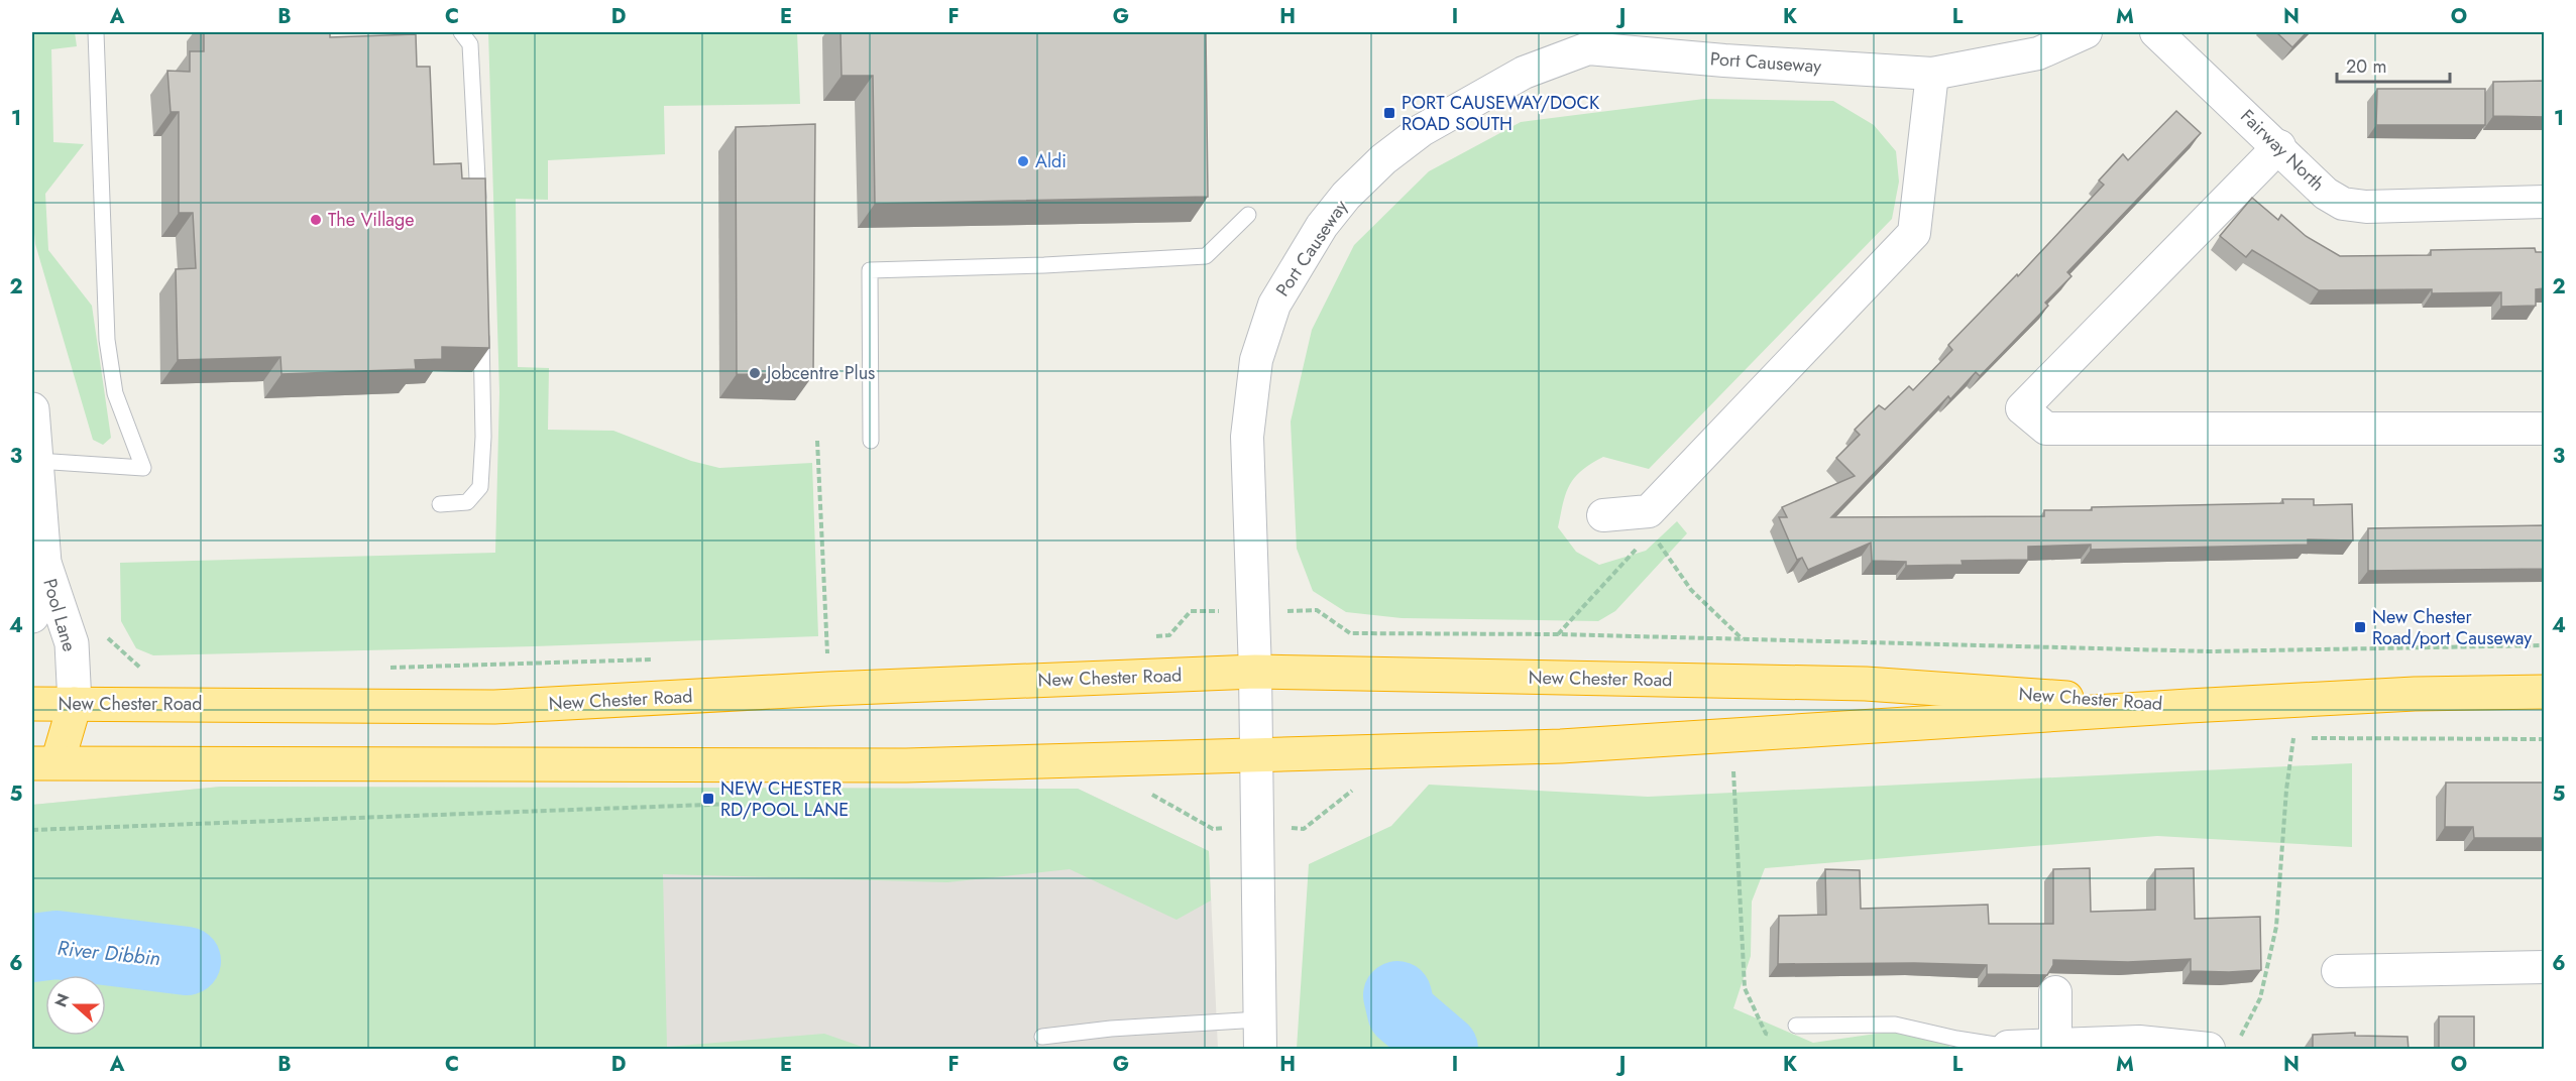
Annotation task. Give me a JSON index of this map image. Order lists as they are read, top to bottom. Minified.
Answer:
{"streets":{"highway":["New Chester Road"],"street":["Port Causeway","Fairway North","Pool Lane"]},"crossings":[["Port Causeway","New Chester Road"],["Pool Lane","New Chester Road"]],"water":["River Dibbin"],"places":{"transit":["PORT CAUSEWAY/DOCK ROAD SOUTH","New Chester Road/port Causeway","NEW CHESTER RD/POOL LANE"],"other":["Aldi","The Village","Jobcentre Plus"]},"scale_bar":"20 m","north":"left","grid":{"columns":["A","B","C","D","E","F","G","H","I","J","K","L","M","N","O"],"rows":["1","2","3","4","5","6"]}}
